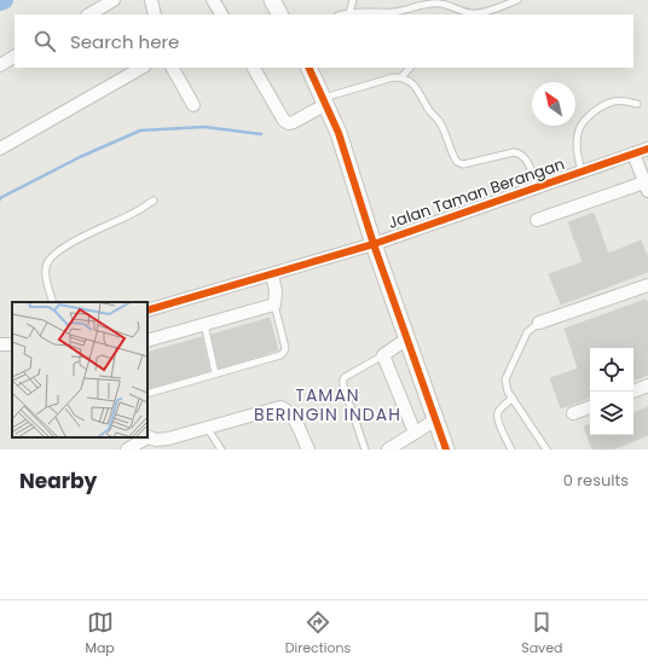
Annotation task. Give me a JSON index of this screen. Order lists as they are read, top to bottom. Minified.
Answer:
{"streets":{"street":["Jalan Taman Berangan"]},"districts":["TAMAN BERINGIN INDAH"],"north":"top left","page":{"search":"Search here","heading":["Nearby","0 results"],"nav":["Map","Directions","Saved"]}}
